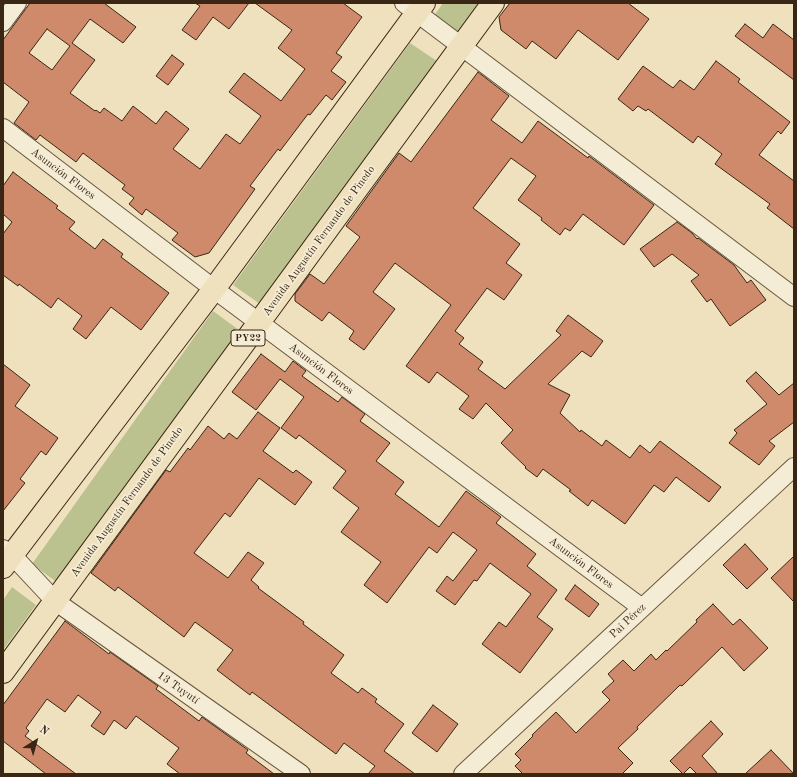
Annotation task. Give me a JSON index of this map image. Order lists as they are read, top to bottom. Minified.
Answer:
{"streets":{"highway":["Avenida Augustín Fernando de Pinedo","PY22"],"street":["Asunción Flores","Pai Pérez","13 Tuyutí"]},"crossings":[["Asunción Flores","Avenida Augustín Fernando de Pinedo"],["Asunción Flores","Pai Pérez"],["Avenida Augustín Fernando de Pinedo","13 Tuyutí"]],"north":"top right"}
